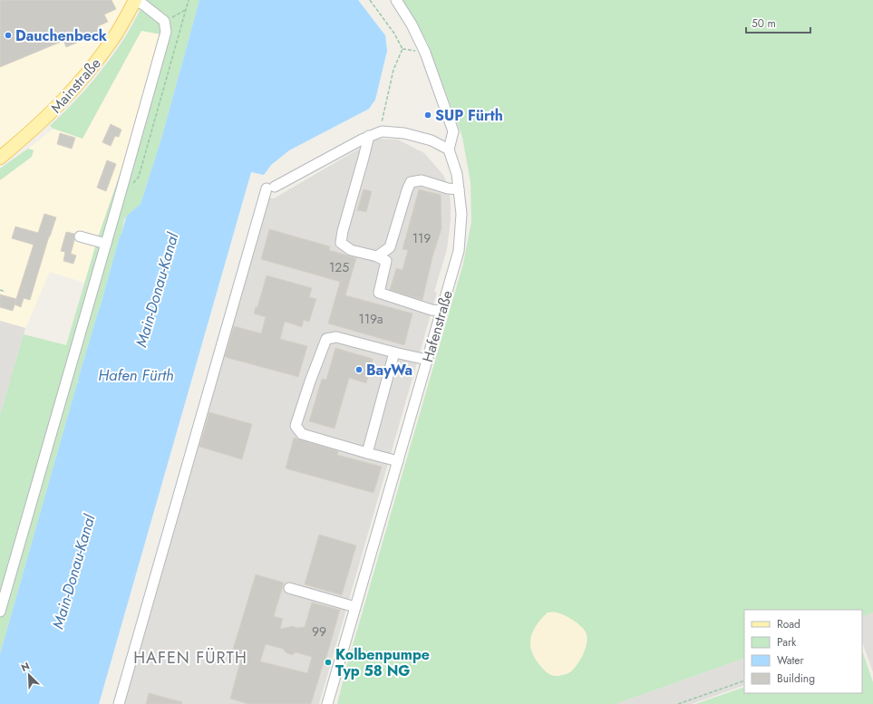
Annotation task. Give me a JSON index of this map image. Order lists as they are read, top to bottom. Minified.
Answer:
{"streets":{"main road":["Mainstraße"],"street":["Hafenstraße"]},"districts":["HAFEN FÜRTH"],"water":["Main-Donau-Kanal","Hafen Fürth"],"places":["Dauchenbeck","SUP Fürth","BayWa","Kolbenpumpe Typ 58 NG"],"house_numbers":["119","125","119a","99"],"legend":["Road","Park","Water","Building"],"scale_bar":"50 m","north":"top left"}
